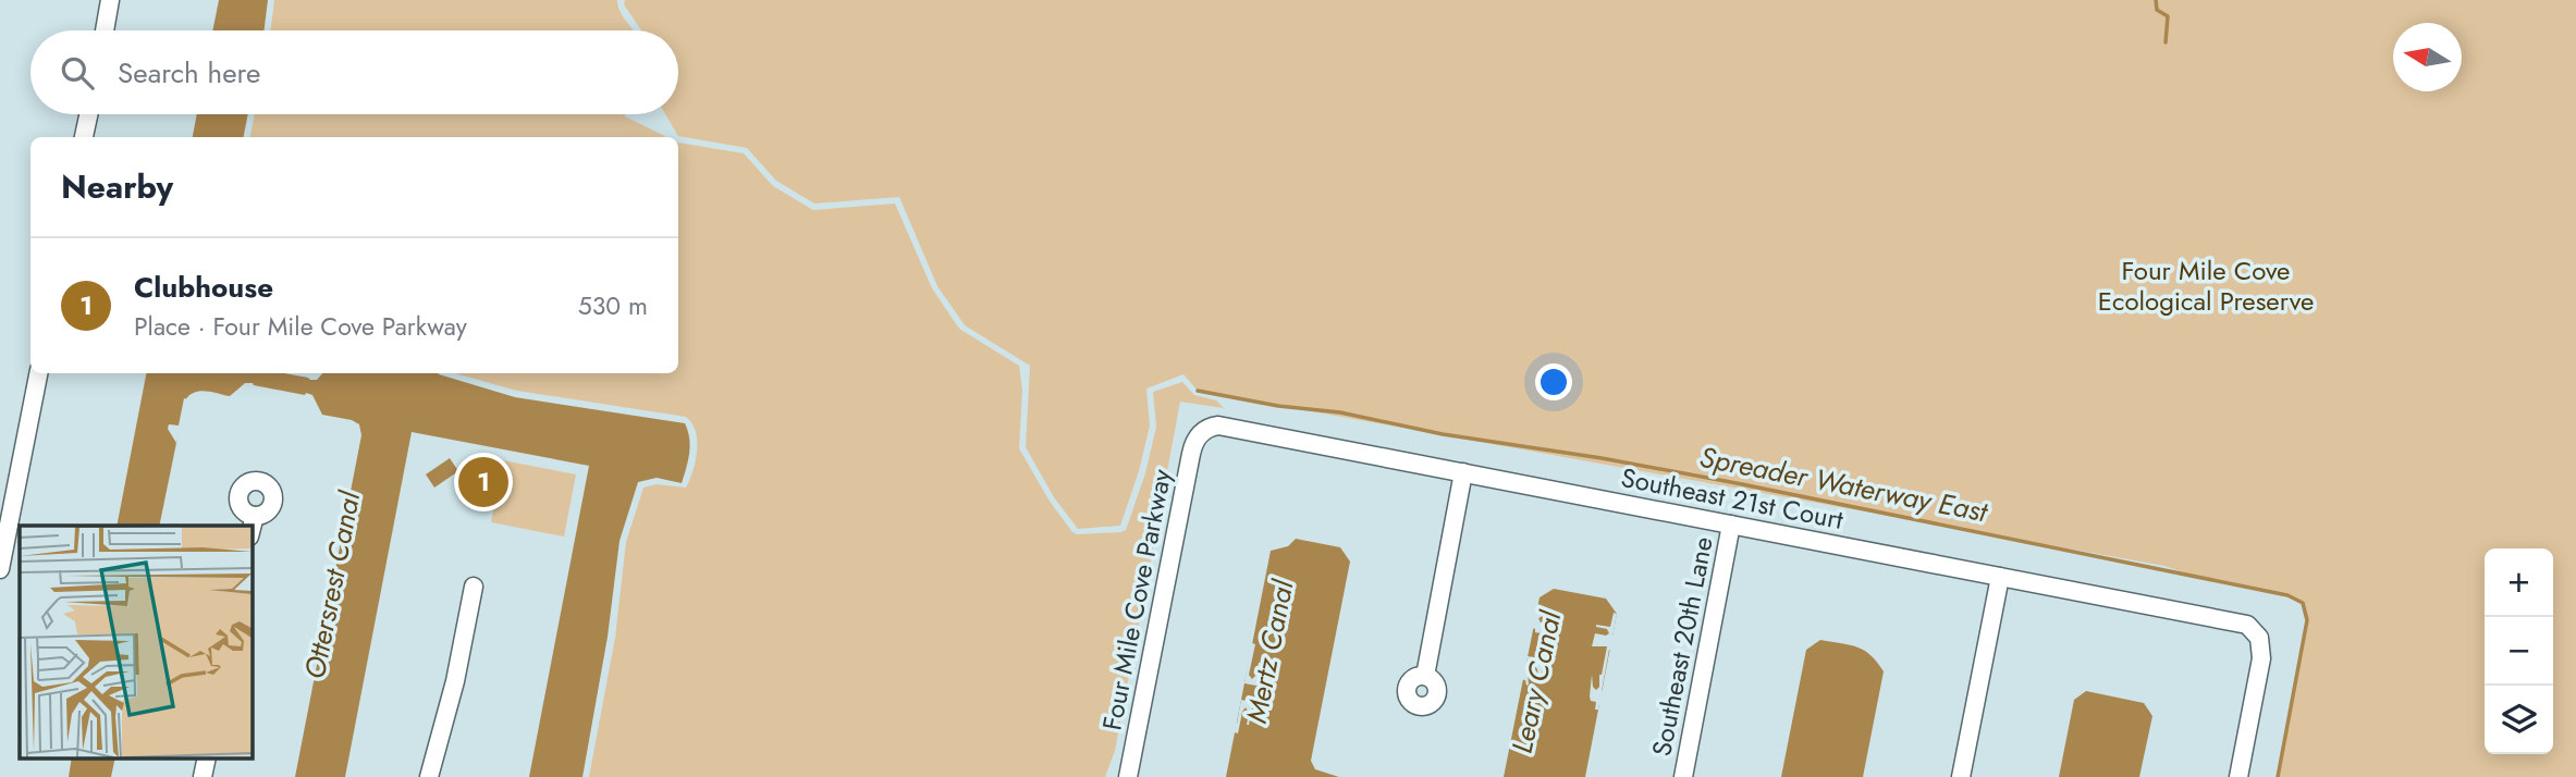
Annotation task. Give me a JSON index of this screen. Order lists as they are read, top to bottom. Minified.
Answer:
{"streets":{"street":["Southeast 21st Court","Four Mile Cove Parkway","Southeast 20th Lane"]},"crossings":[["Southeast 21st Court","Four Mile Cove Parkway"],["Southeast 21st Court","Southeast 20th Lane"]],"water":["Spreader Waterway East","Ottersrest Canal","Mertz Canal","Leary Canal"],"parks":["Four Mile Cove Ecological Preserve"],"north":"left","page":{"search":"Search here","heading":"Nearby","list":[{"mark":"1","name":"Clubhouse","note":"Place · Four Mile Cove Parkway","value":"530 m"}],"pins":"1","map_buttons":["+","−"]}}
